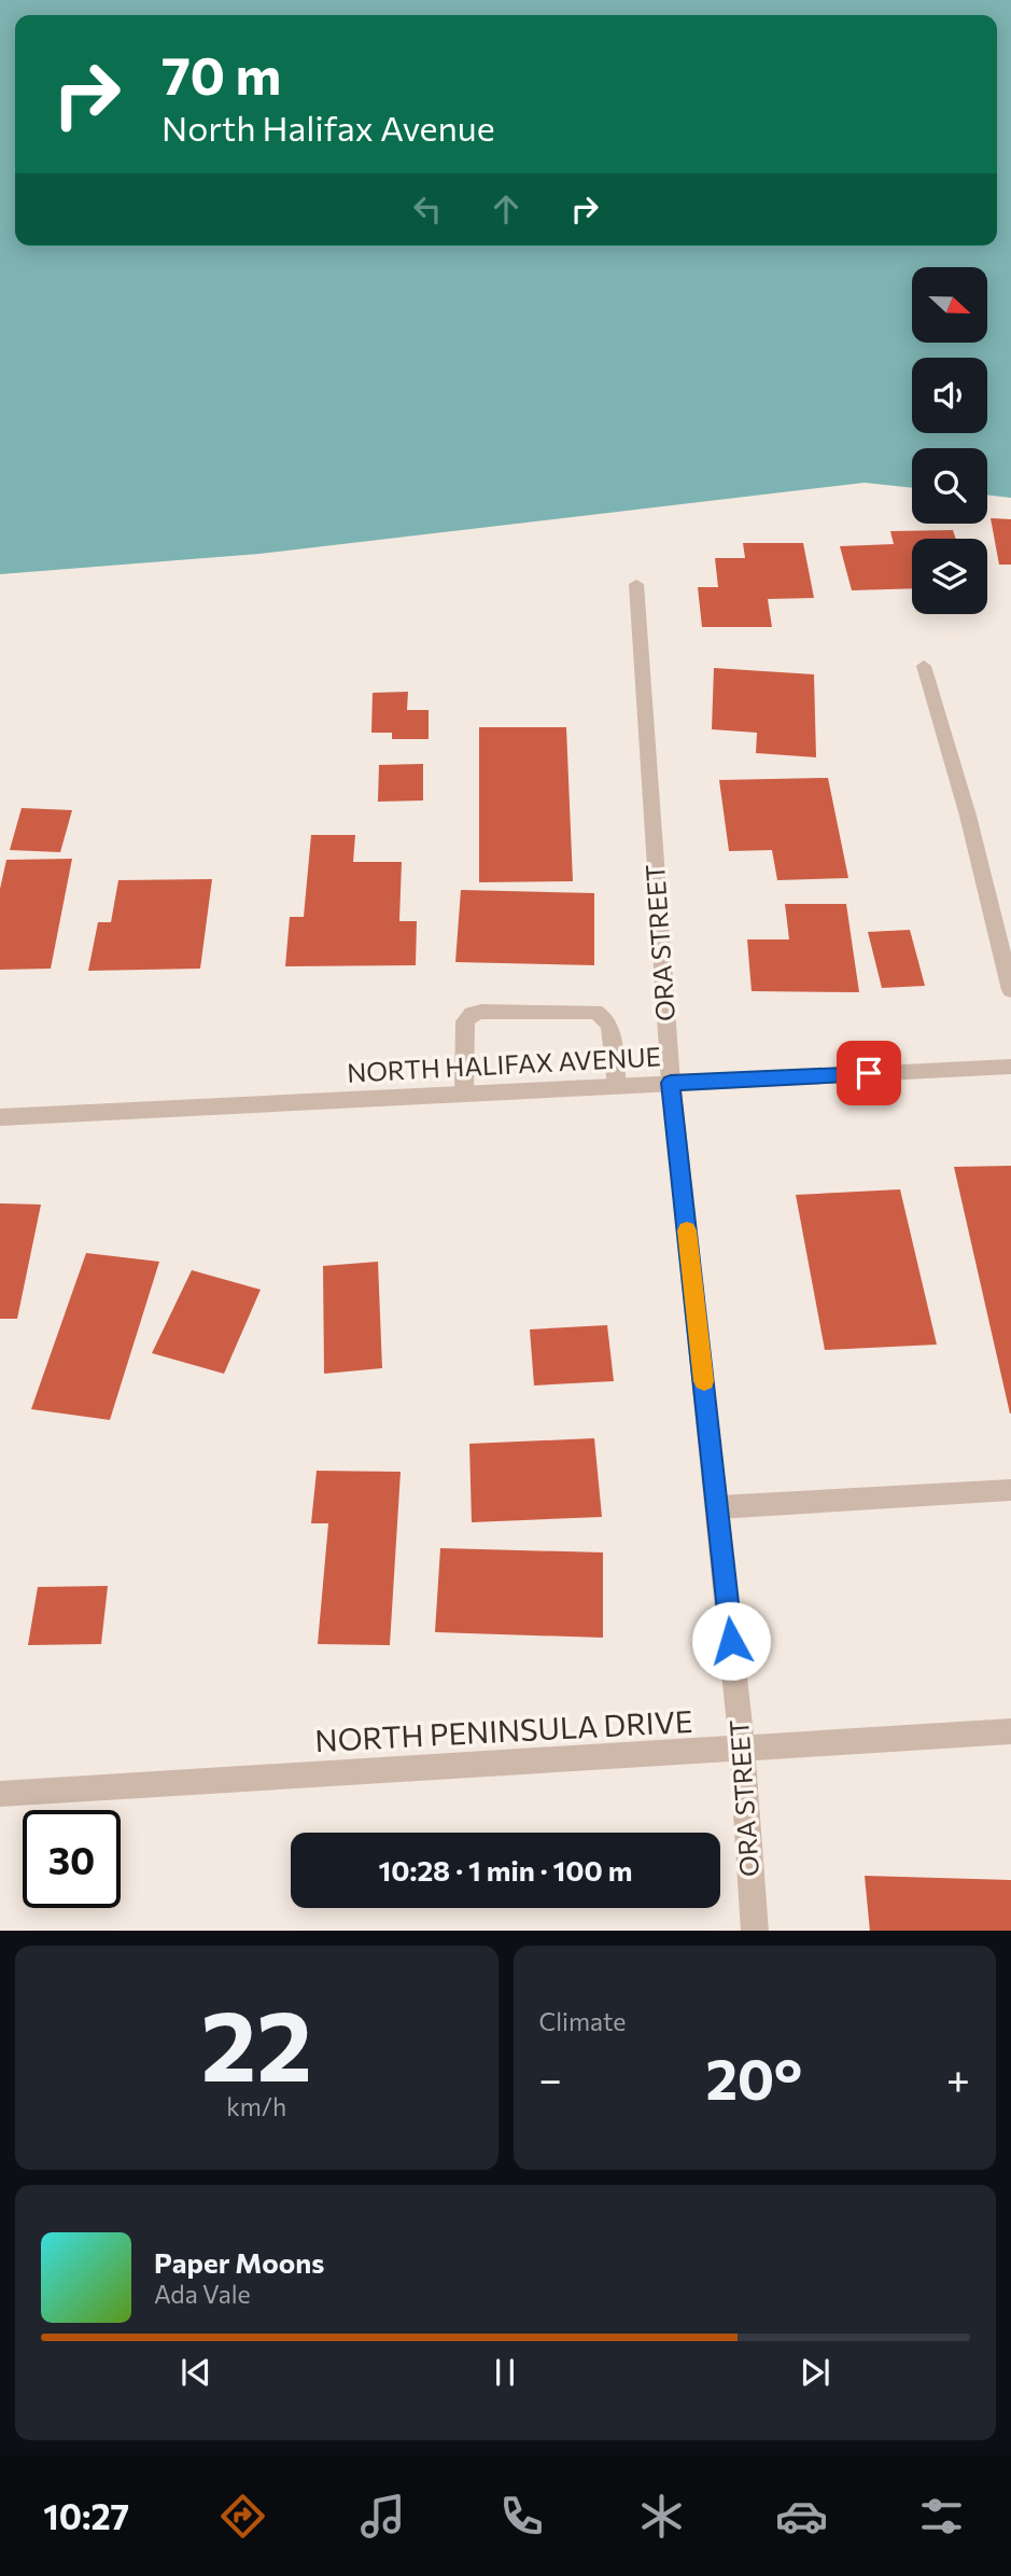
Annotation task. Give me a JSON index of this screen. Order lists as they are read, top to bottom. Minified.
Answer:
{"streets":{"street":["ORA STREET","NORTH HALIFAX AVENUE","NORTH PENINSULA DRIVE"]},"crossings":[["ORA STREET","NORTH HALIFAX AVENUE"],["ORA STREET","NORTH PENINSULA DRIVE"]],"north":"right","page":{"turn":["70 m","North Halifax Avenue"],"limit":"30","trip":"10:28 · 1 min · 100 m","tile":[["22","km/h"],"Climate"],"heat":["−","20°","+"],"song":["Paper Moons","Ada Vale"],"tabs":"10:27"}}
